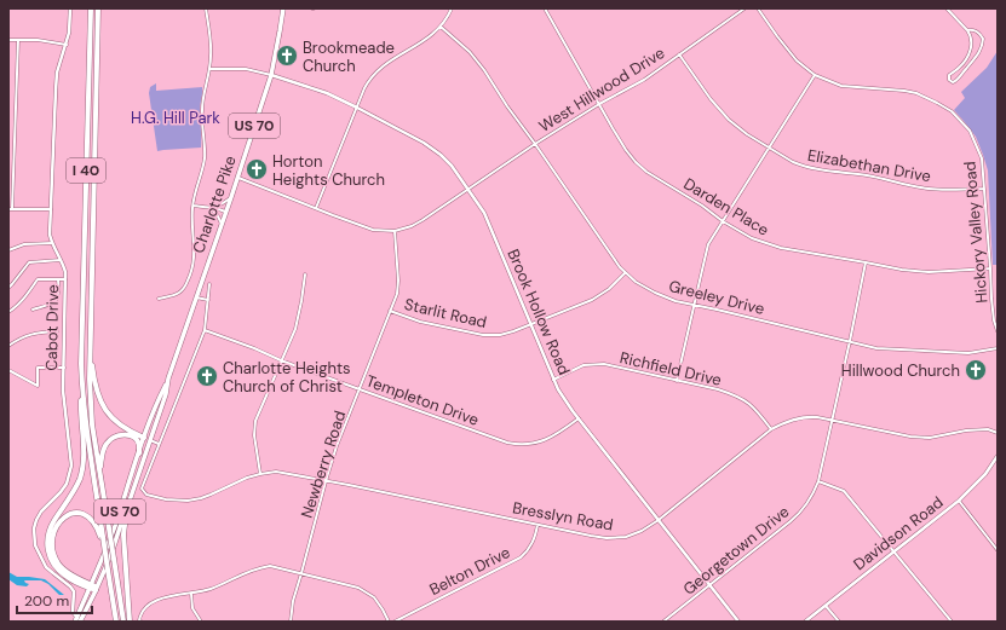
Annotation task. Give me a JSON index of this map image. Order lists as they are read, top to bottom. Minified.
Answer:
{"streets":{"highway":["I 40"],"main road":["US 70","Charlotte Pike"],"street":["West Hillwood Drive","Elizabethan Drive","Darden Place","Hickory Valley Road","Greeley Drive","Brook Hollow Road","Starlit Road","Cabot Drive","Richfield Drive","Templeton Drive","Newberry Road","Bresslyn Road","Davidson Road","Georgetown Drive","Belton Drive"]},"crossings":[["West Hillwood Drive","Elizabethan Drive"],["West Hillwood Drive","Darden Place"],["West Hillwood Drive","Greeley Drive"],["West Hillwood Drive","Brook Hollow Road"],["West Hillwood Drive","Newberry Road"],["Elizabethan Drive","Hickory Valley Road"],["Charlotte Pike","Brook Hollow Road"],["Charlotte Pike","Cabot Drive"],["Darden Place","Hickory Valley Road"],["Darden Place","Georgetown Drive"],["Greeley Drive","Starlit Road"],["Greeley Drive","Georgetown Drive"],["Brook Hollow Road","Starlit Road"],["Brook Hollow Road","Richfield Drive"],["Brook Hollow Road","Templeton Drive"],["Brook Hollow Road","Bresslyn Road"],["Brook Hollow Road","Georgetown Drive"],["Starlit Road","Newberry Road"],["Richfield Drive","Bresslyn Road"],["Templeton Drive","Newberry Road"],["Newberry Road","Bresslyn Road"],["Bresslyn Road","Georgetown Drive"],["Bresslyn Road","Belton Drive"]],"parks":["H.G. Hill Park"],"places":{"church":["Brookmeade Church","Horton Heights Church","Hillwood Church","Charlotte Heights Church of Christ"]},"scale_bar":"200 m"}
